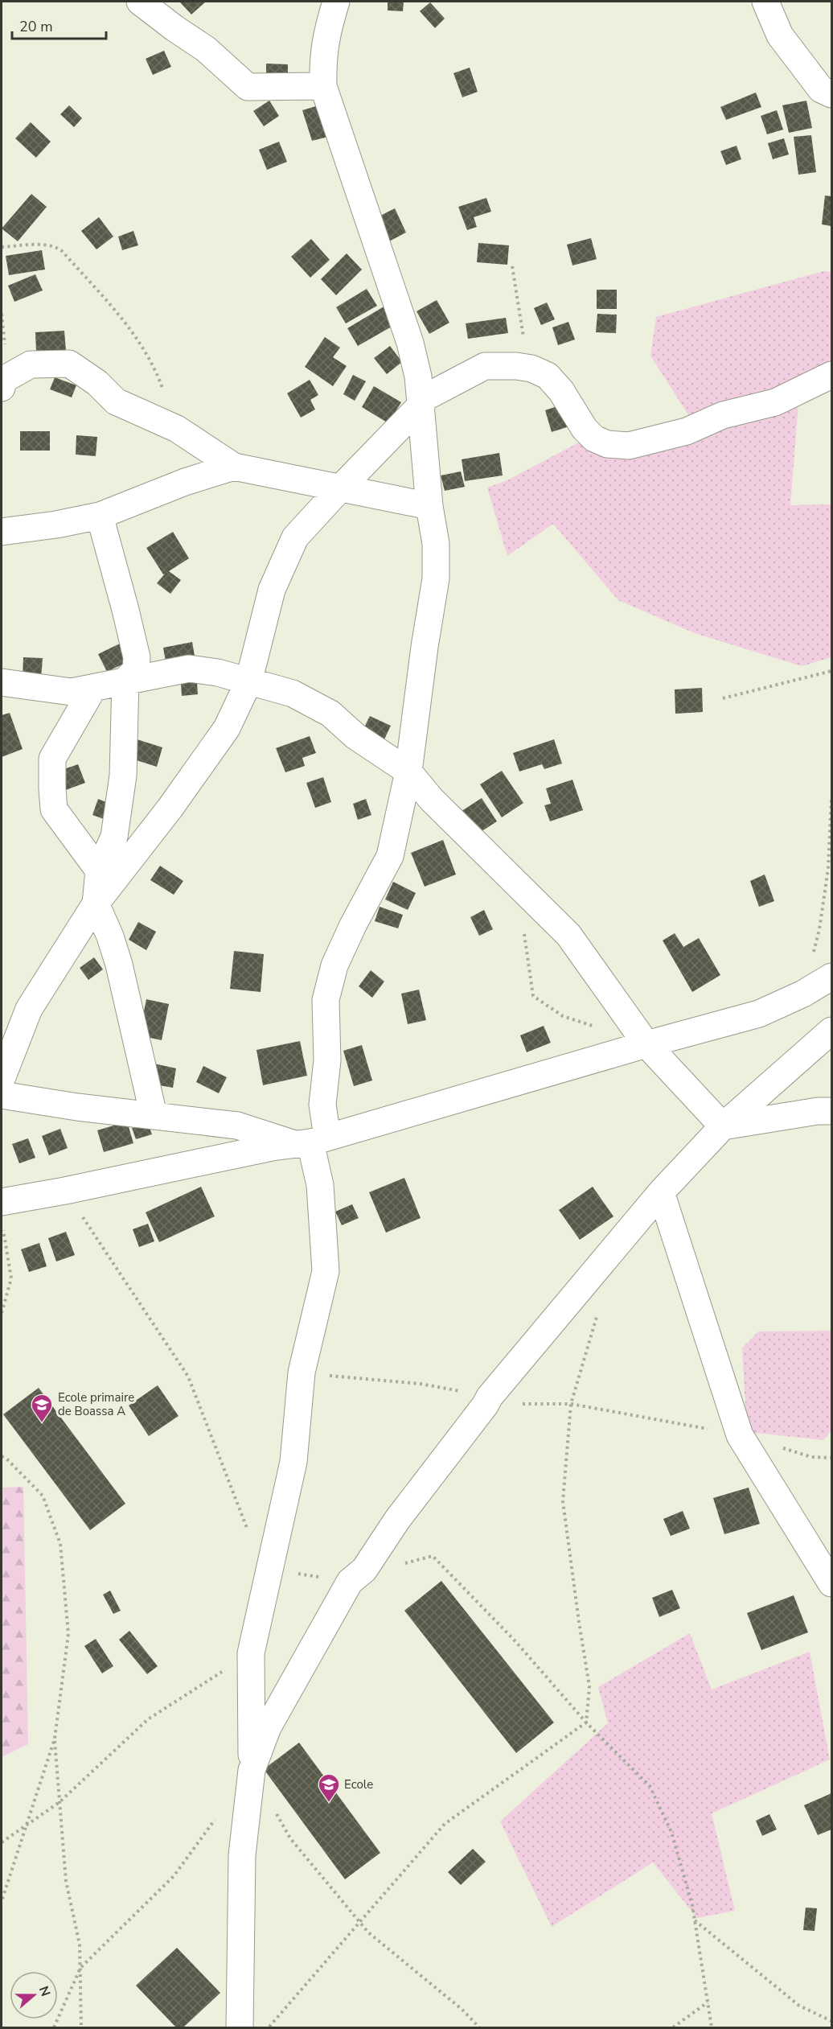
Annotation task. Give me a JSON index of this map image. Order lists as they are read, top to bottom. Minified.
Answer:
{"places":{"school or university":["Ecole primaire de Boassa A","Ecole"]},"scale_bar":"20 m","north":"right"}
